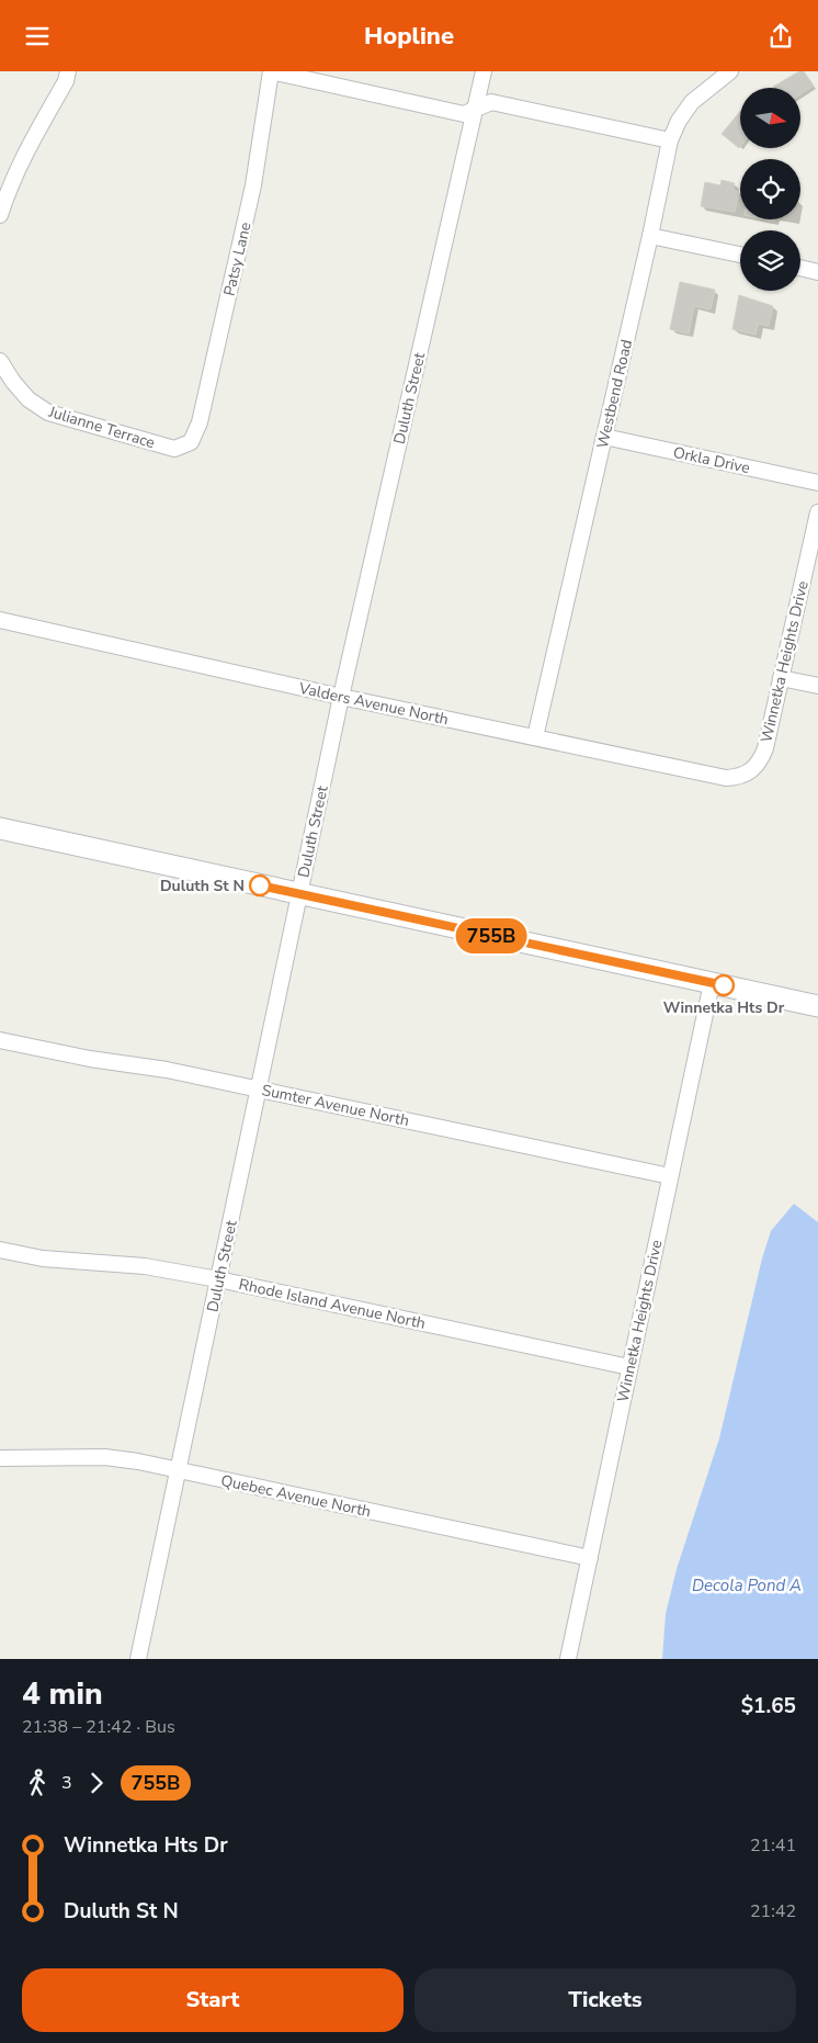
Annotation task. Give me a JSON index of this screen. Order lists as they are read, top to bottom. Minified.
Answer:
{"streets":{"street":["Patsy Lane","Westbend Road","Duluth Street","Julianne Terrace","Orkla Drive","Winnetka Heights Drive","Valders Avenue North","Sumter Avenue North","Rhode Island Avenue North","Quebec Avenue North"]},"crossings":[["Patsy Lane","Julianne Terrace"],["Westbend Road","Orkla Drive"],["Westbend Road","Valders Avenue North"],["Duluth Street","Valders Avenue North"],["Duluth Street","Sumter Avenue North"],["Duluth Street","Rhode Island Avenue North"],["Duluth Street","Quebec Avenue North"],["Winnetka Heights Drive","Valders Avenue North"],["Winnetka Heights Drive","Sumter Avenue North"],["Winnetka Heights Drive","Rhode Island Avenue North"],["Winnetka Heights Drive","Quebec Avenue North"]],"water":["Decola Pond A"],"places":["Duluth St N","Winnetka Hts Dr"],"lines":["bus line 755B"],"north":"right","page":{"header":"Hopline","on_map":"755B","heading":["4 min","21:38 – 21:42 · Bus","$1.65"],"legs":["3","755B"],"list":[{"name":"Winnetka Hts Dr","value":"21:41"},{"name":"Duluth St N","value":"21:42"}],"buttons":["Start","Tickets"]}}
